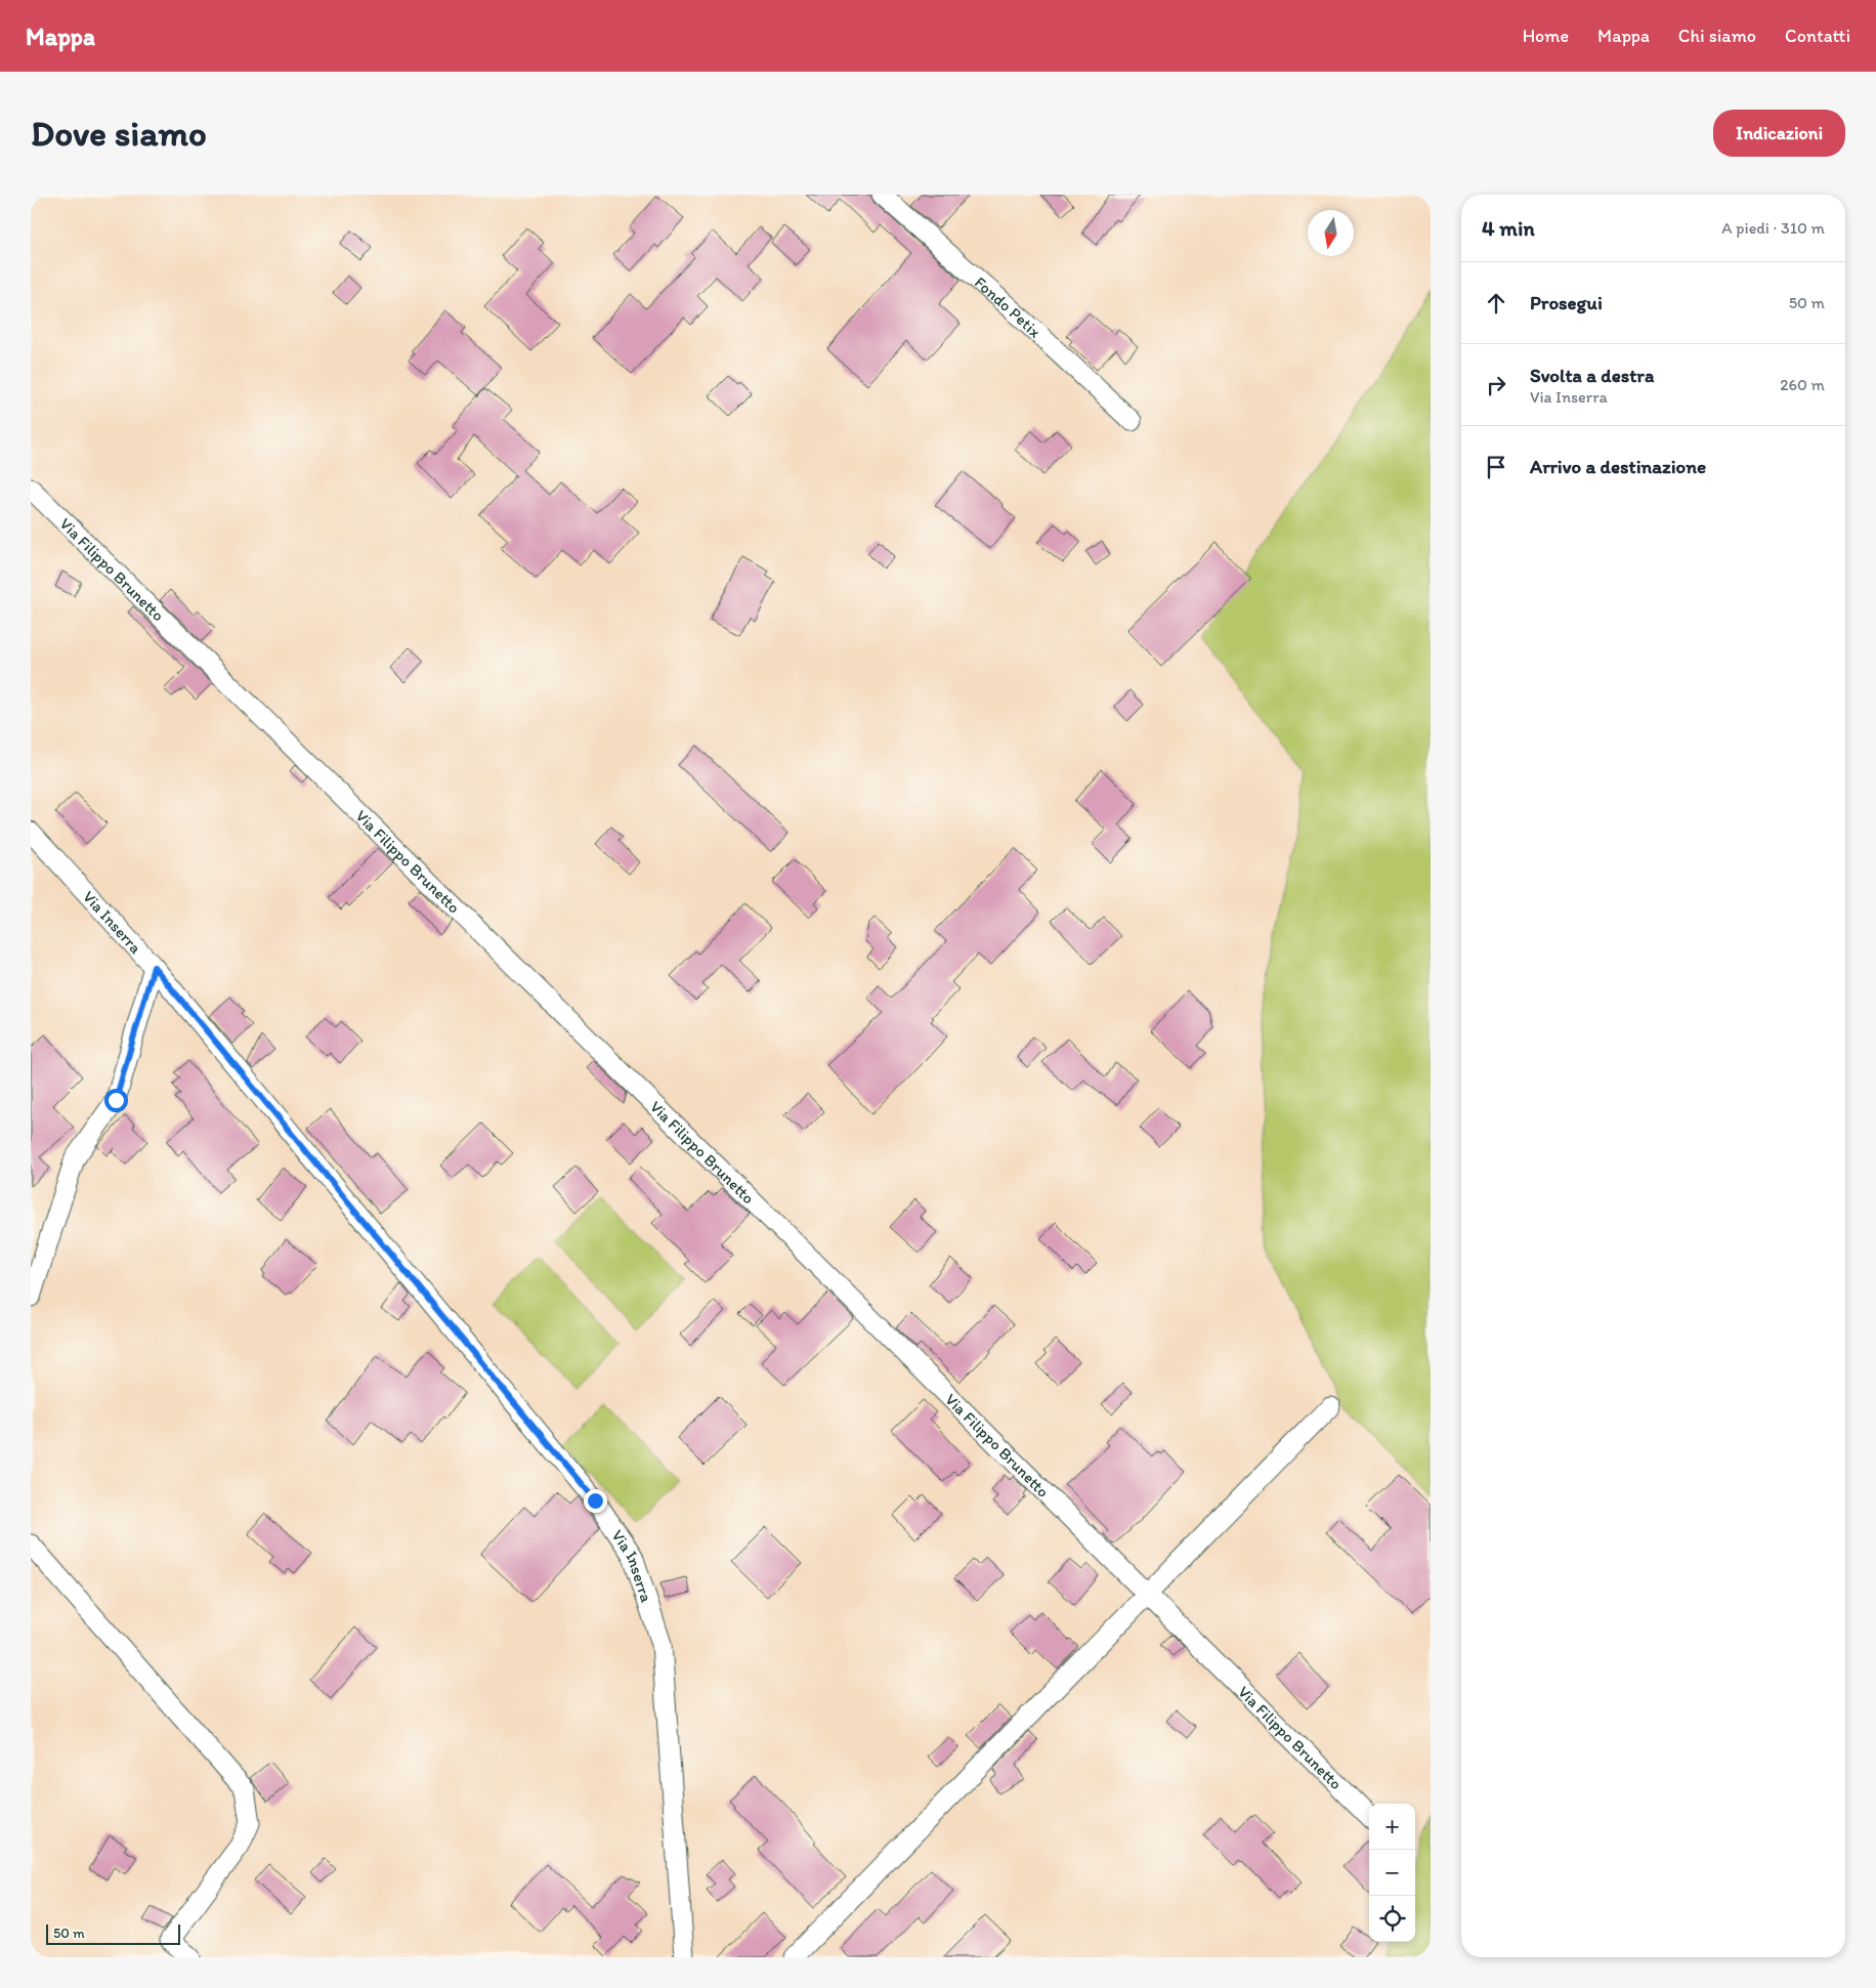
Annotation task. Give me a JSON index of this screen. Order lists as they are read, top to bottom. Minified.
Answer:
{"streets":{"street":["Fondo Petix","Via Filippo Brunetto","Via Inserra"]},"scale_bar":"50 m","north":"bottom","page":{"header":"Mappa","nav":["Home","Mappa","Chi siamo","Contatti"],"buttons":"Indicazioni","title":"Dove siamo","heading":["4 min","A piedi · 310 m"],"list":[["Prosegui","50 m"],["Svolta a destra","Via Inserra","260 m"],"Arrivo a destinazione"],"map_buttons":["+","−"],"scale":"50 m"}}
